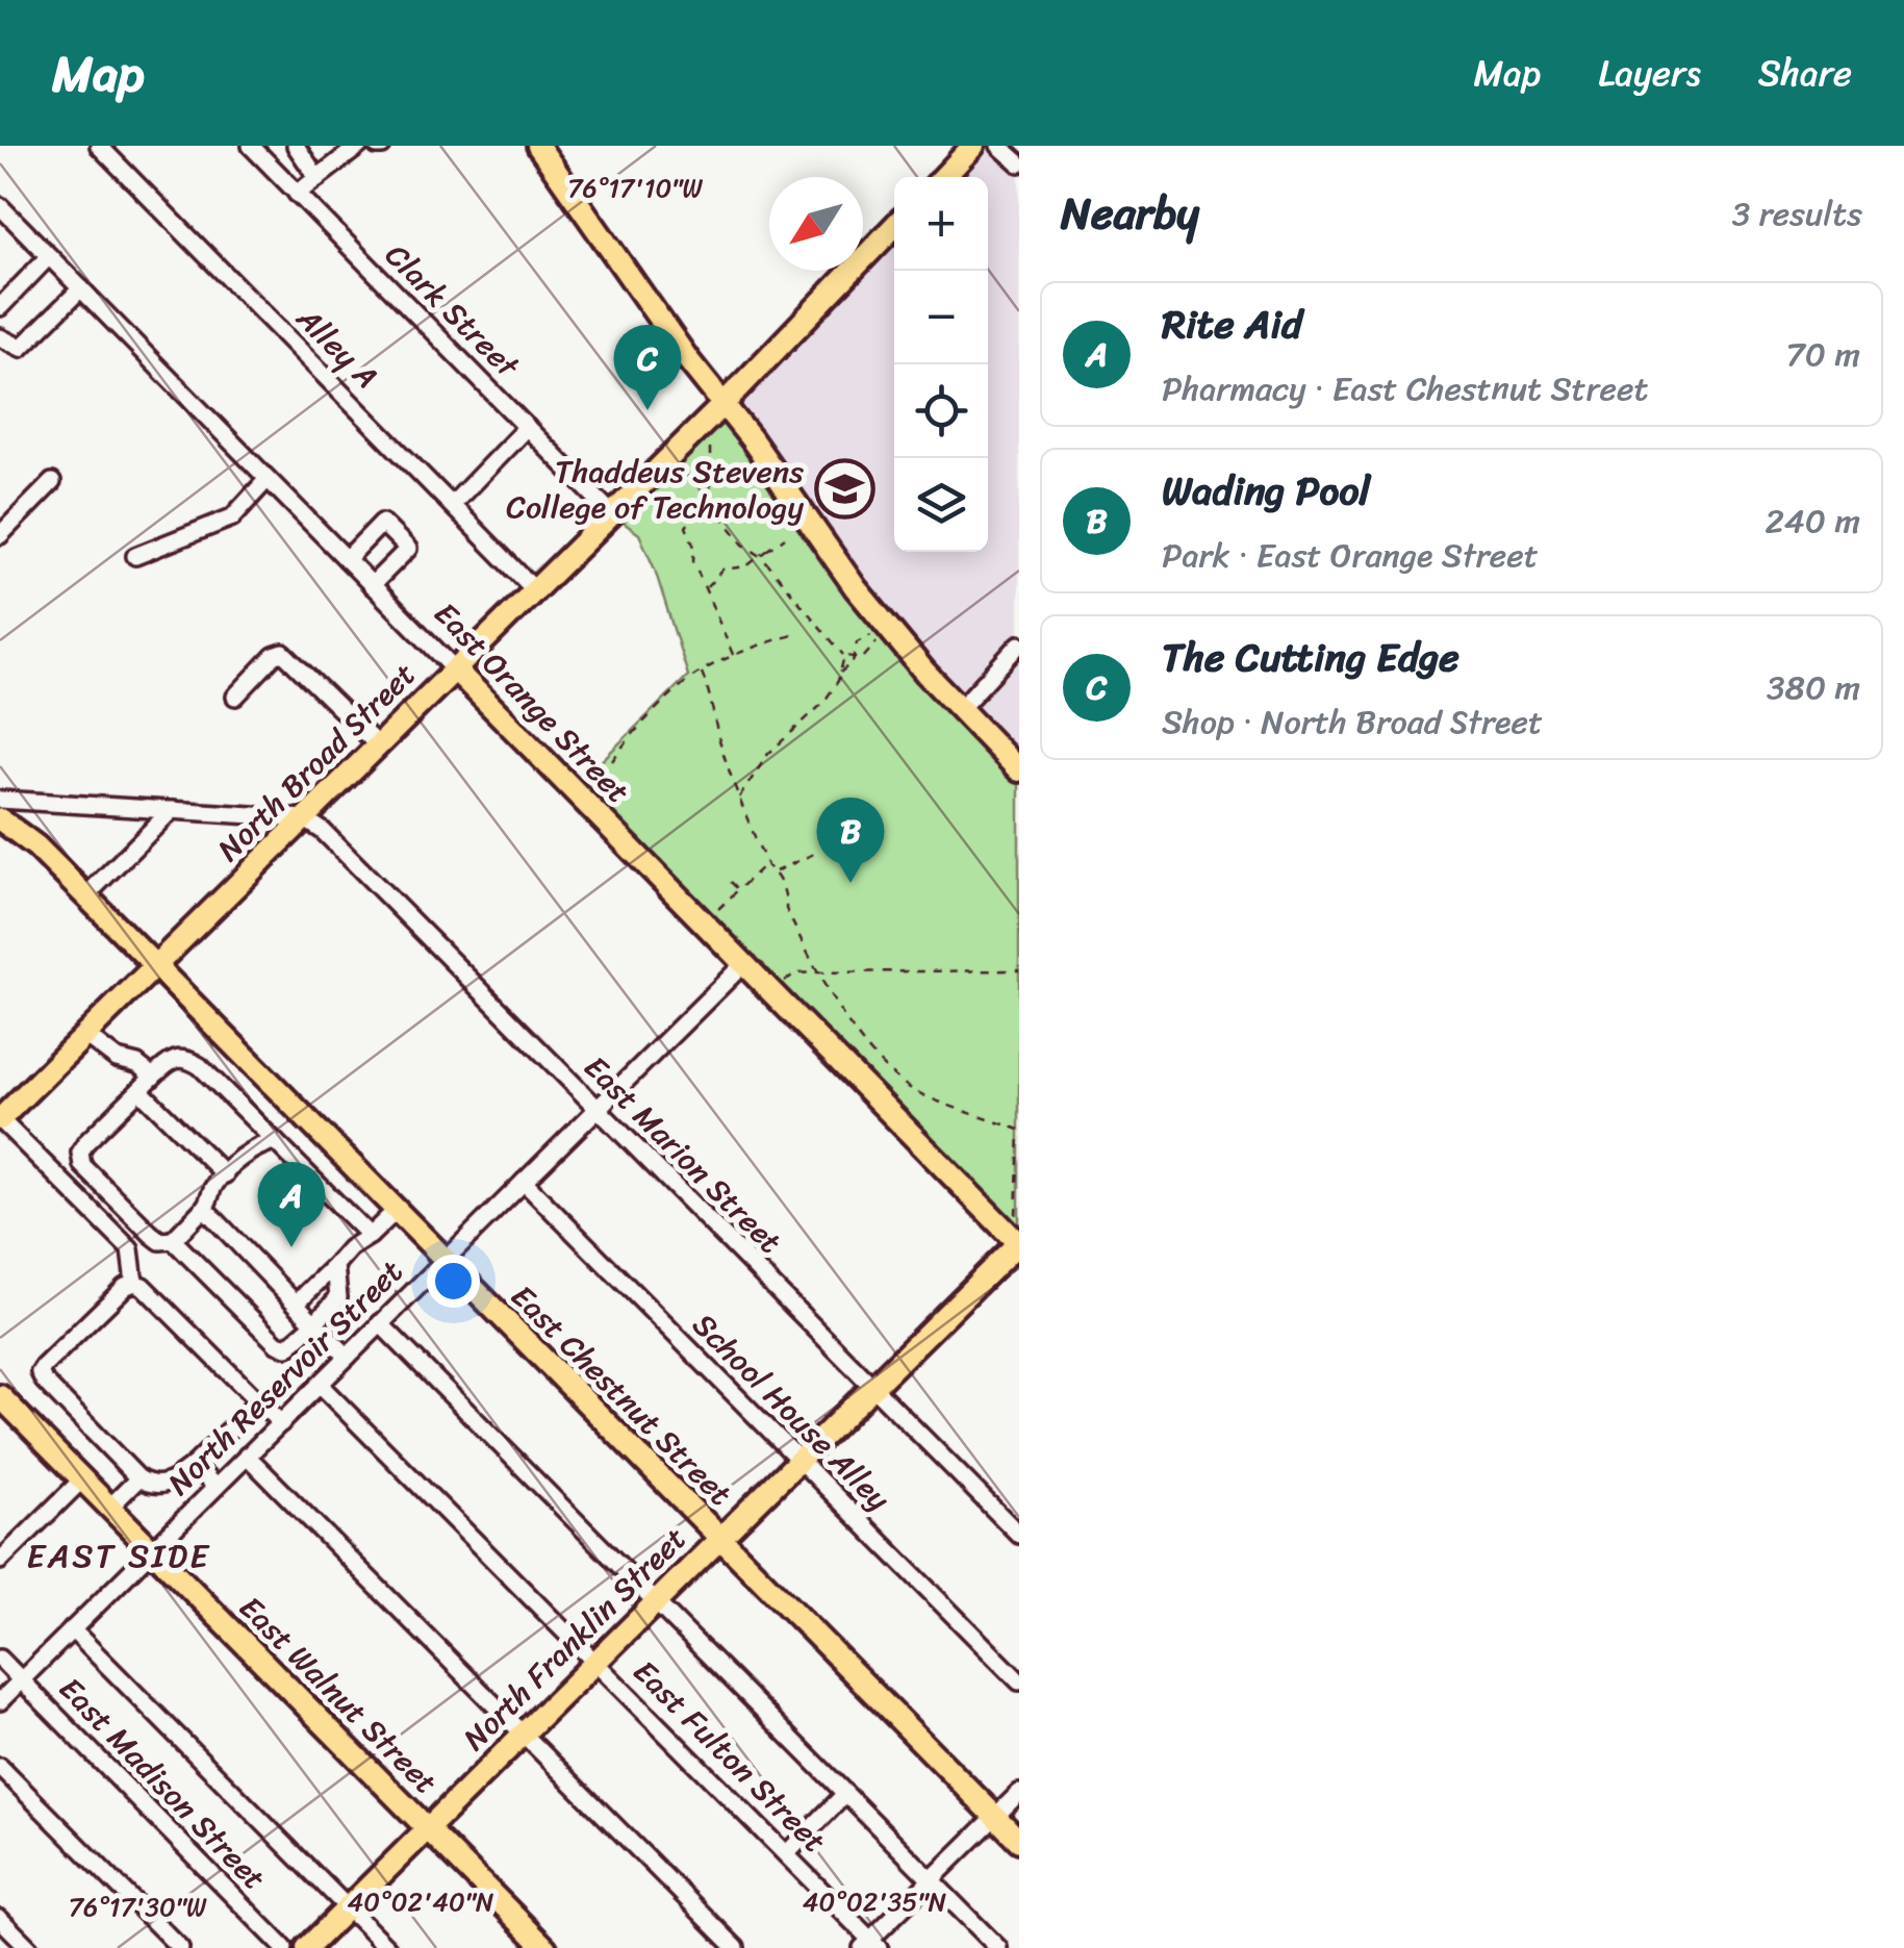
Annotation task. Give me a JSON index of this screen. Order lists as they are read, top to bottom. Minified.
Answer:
{"streets":{"main road":["East Orange Street","North Broad Street","East Chestnut Street","North Franklin Street","East Walnut Street"],"street":["Clark Street","Alley A","East Marion Street","North Reservoir Street","School House Alley","East Fulton Street","East Madison Street"]},"crossings":[["Clark Street","North Broad Street"],["Alley A","North Broad Street"],["East Orange Street","North Broad Street"],["East Orange Street","North Reservoir Street"],["East Orange Street","North Franklin Street"],["North Broad Street","East Marion Street"],["North Broad Street","East Chestnut Street"],["East Marion Street","North Reservoir Street"],["East Marion Street","North Franklin Street"],["North Reservoir Street","East Chestnut Street"],["North Reservoir Street","School House Alley"],["North Reservoir Street","East Walnut Street"],["North Reservoir Street","East Fulton Street"],["North Reservoir Street","East Madison Street"],["East Chestnut Street","North Franklin Street"],["School House Alley","North Franklin Street"],["North Franklin Street","East Walnut Street"],["North Franklin Street","East Fulton Street"]],"districts":["EAST SIDE"],"places":{"school or university":["Thaddeus Stevens College of Technology"]},"north":"bottom left","page":{"header":"Map","nav":["Map","Layers","Share"],"heading":["Nearby","3 results"],"map_buttons":["+","−"],"list":[{"mark":"A","name":"Rite Aid","note":"Pharmacy · East Chestnut Street","value":"70 m"},{"mark":"B","name":"Wading Pool","note":"Park · East Orange Street","value":"240 m"},{"mark":"C","name":"The Cutting Edge","note":"Shop · North Broad Street","value":"380 m"}],"pins":["C","B","A"]},"coordinates":["76°17'10\"W","40°02'40\"N","40°02'35\"N","76°17'30\"W"]}
